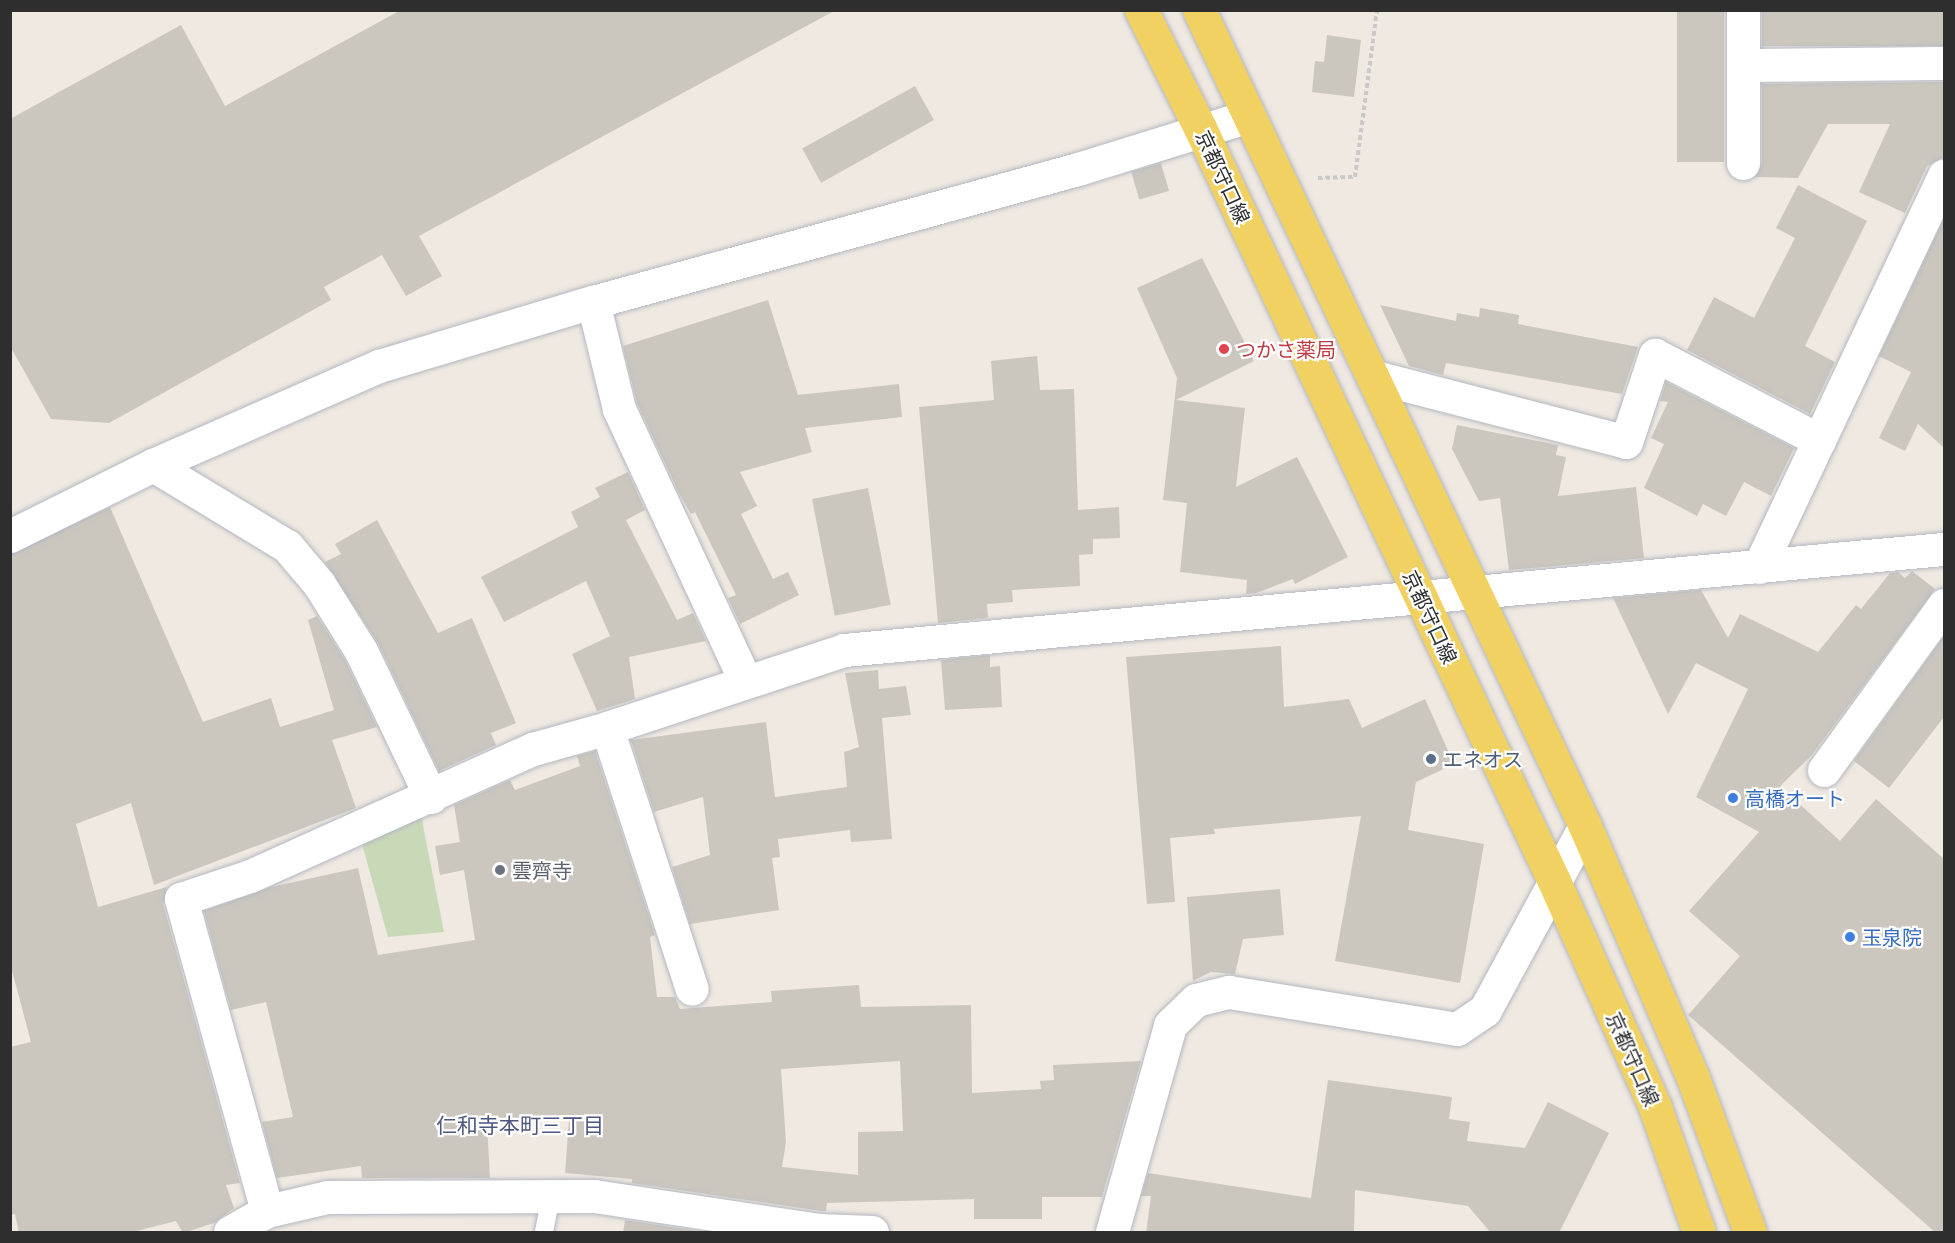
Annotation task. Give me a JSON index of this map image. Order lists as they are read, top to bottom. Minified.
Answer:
{"streets":{"main road":["京都守口線"]},"districts":["仁和寺本町三丁目"],"places":["つかさ薬局","エネオス","高橋オート","雲齊寺","玉泉院"]}
